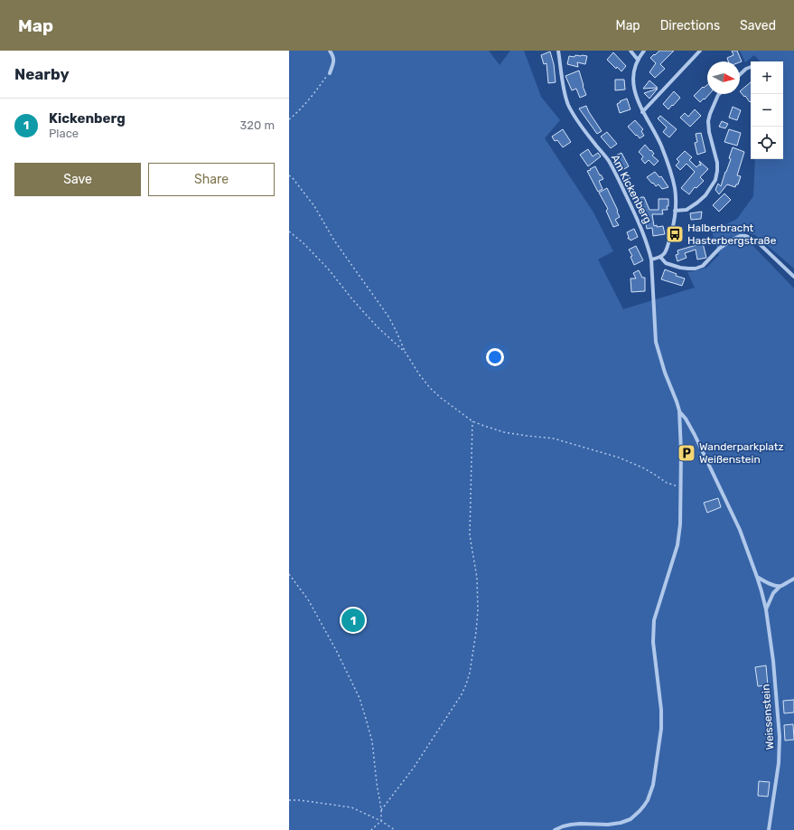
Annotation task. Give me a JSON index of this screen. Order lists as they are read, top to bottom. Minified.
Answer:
{"streets":{"street":["Am Kickenberg","Weissenstein"]},"crossings":[["Am Kickenberg","Weissenstein"]],"places":{"bus stop":["Halberbracht Hasterbergstraße"],"parking":["Wanderparkplatz Weißenstein"]},"north":"right","page":{"header":"Map","nav":["Map","Directions","Saved"],"heading":"Nearby","map_buttons":["+","−"],"list":[{"mark":"1","name":"Kickenberg","note":"Place","value":"320 m"}],"buttons":["Save","Share"],"pins":"1"}}
